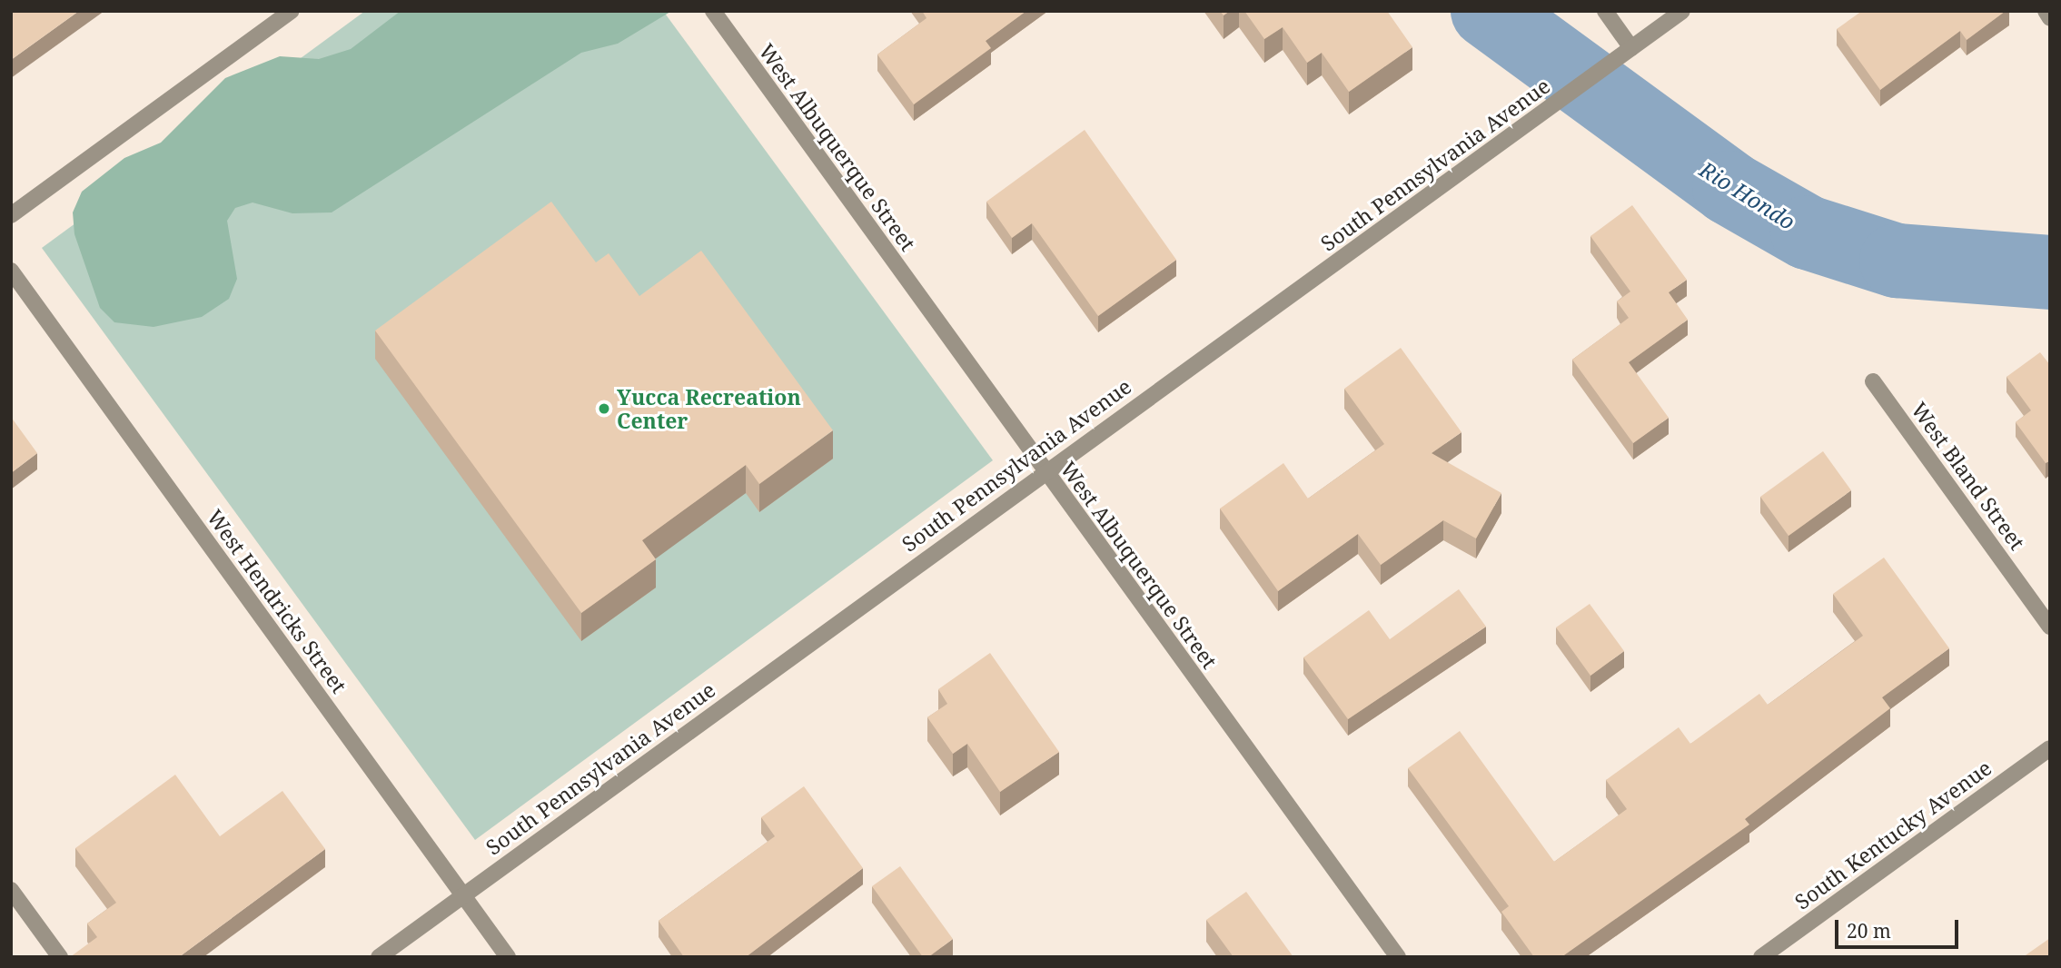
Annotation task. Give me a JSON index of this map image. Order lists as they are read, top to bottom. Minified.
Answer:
{"streets":{"street":["West Albuquerque Street","South Pennsylvania Avenue","West Bland Street","West Hendricks Street","South Kentucky Avenue"]},"crossings":[["West Albuquerque Street","South Pennsylvania Avenue"],["South Pennsylvania Avenue","West Hendricks Street"]],"water":["Rio Hondo"],"places":["Yucca Recreation Center"],"scale_bar":"20 m"}
